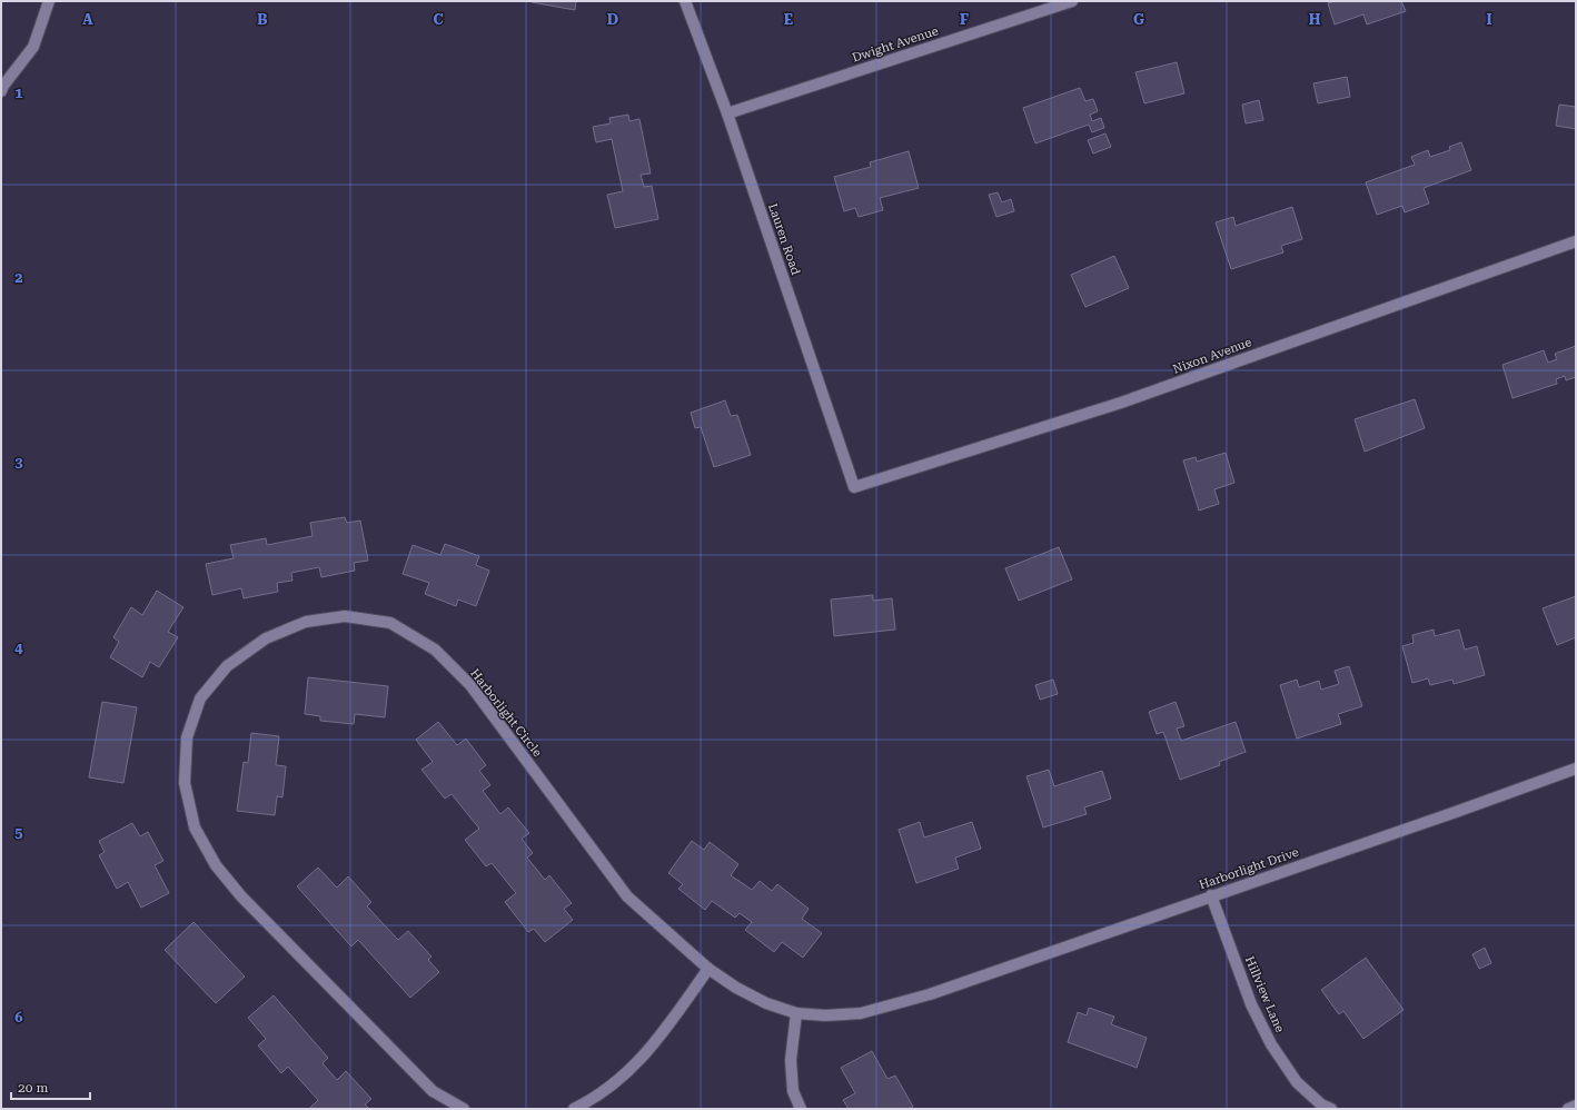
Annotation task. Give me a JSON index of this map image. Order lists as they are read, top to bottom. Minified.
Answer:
{"streets":{"street":["Dwight Avenue","Lauren Road","Nixon Avenue","Harborlight Circle","Harborlight Drive","Hillview Lane"]},"crossings":[["Dwight Avenue","Lauren Road"],["Lauren Road","Nixon Avenue"],["Harborlight Circle","Harborlight Drive"],["Harborlight Drive","Hillview Lane"]],"scale_bar":"20 m","grid":{"columns":["A","B","C","D","E","F","G","H","I"],"rows":["1","2","3","4","5","6"]}}
